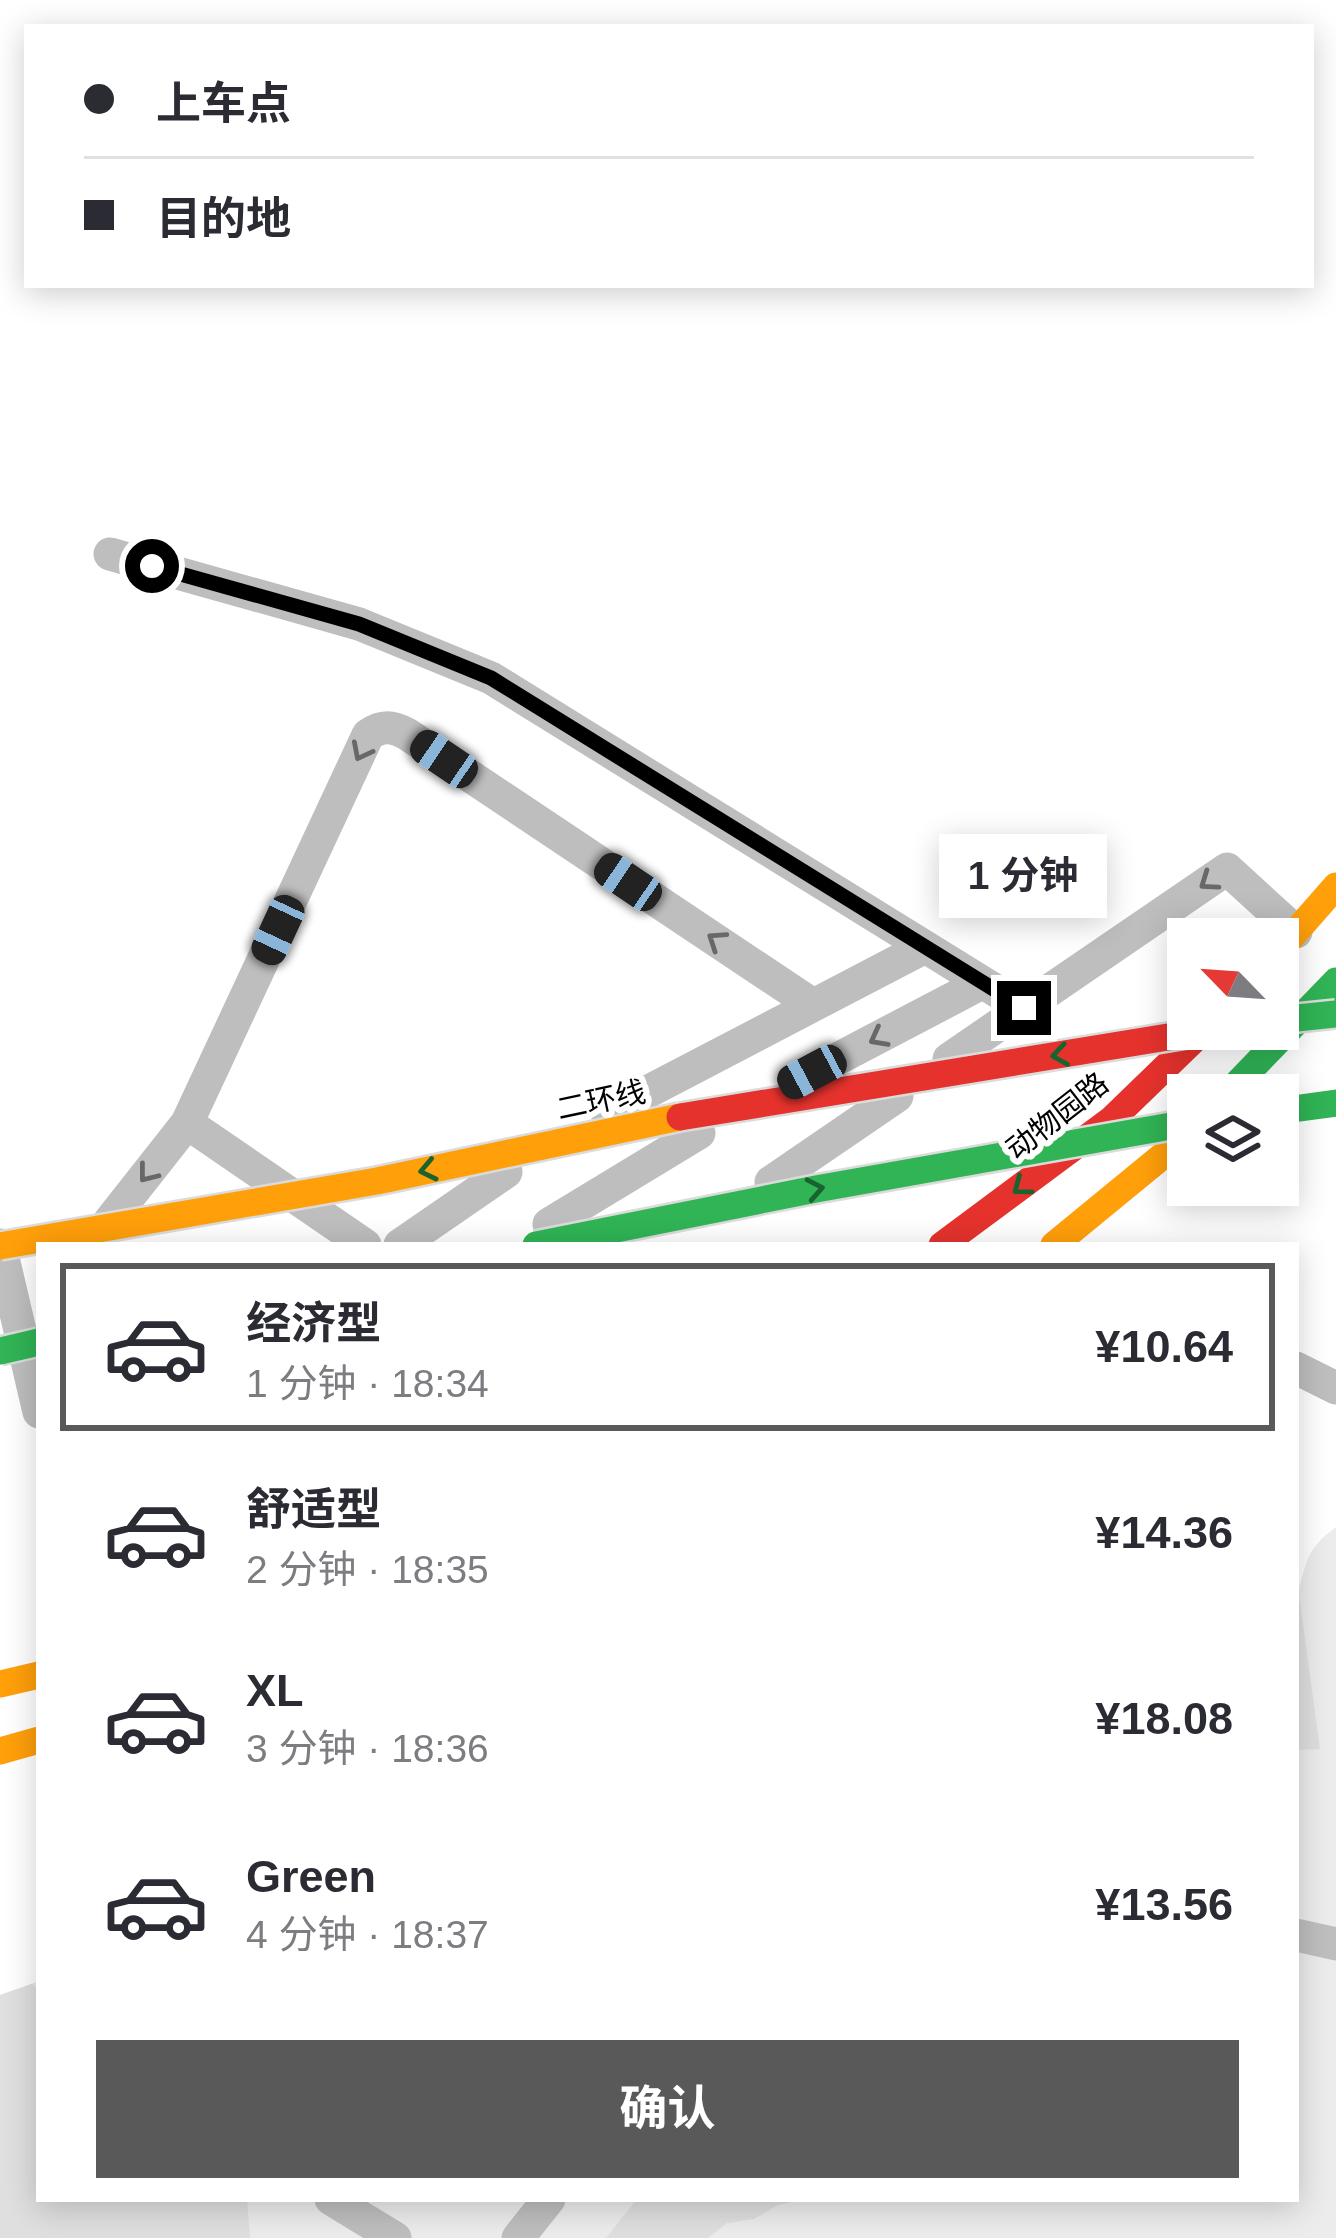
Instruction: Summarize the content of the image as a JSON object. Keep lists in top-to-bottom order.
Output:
{
  "streets": {
    "main road": ["二环线", "动物园路"]
  },
  "north": "top left",
  "page": {
    "banner": ["上车点", "目的地"],
    "bubble": "1 分钟",
    "list": [
      {
        "name": "经济型",
        "note": "1 分钟 · 18:34",
        "value": "¥10.64"
      },
      {
        "name": "舒适型",
        "note": "2 分钟 · 18:35",
        "value": "¥14.36"
      },
      {
        "name": "XL",
        "note": "3 分钟 · 18:36",
        "value": "¥18.08"
      },
      {
        "name": "Green",
        "note": "4 分钟 · 18:37",
        "value": "¥13.56"
      }
    ],
    "buttons": "确认"
  }
}
